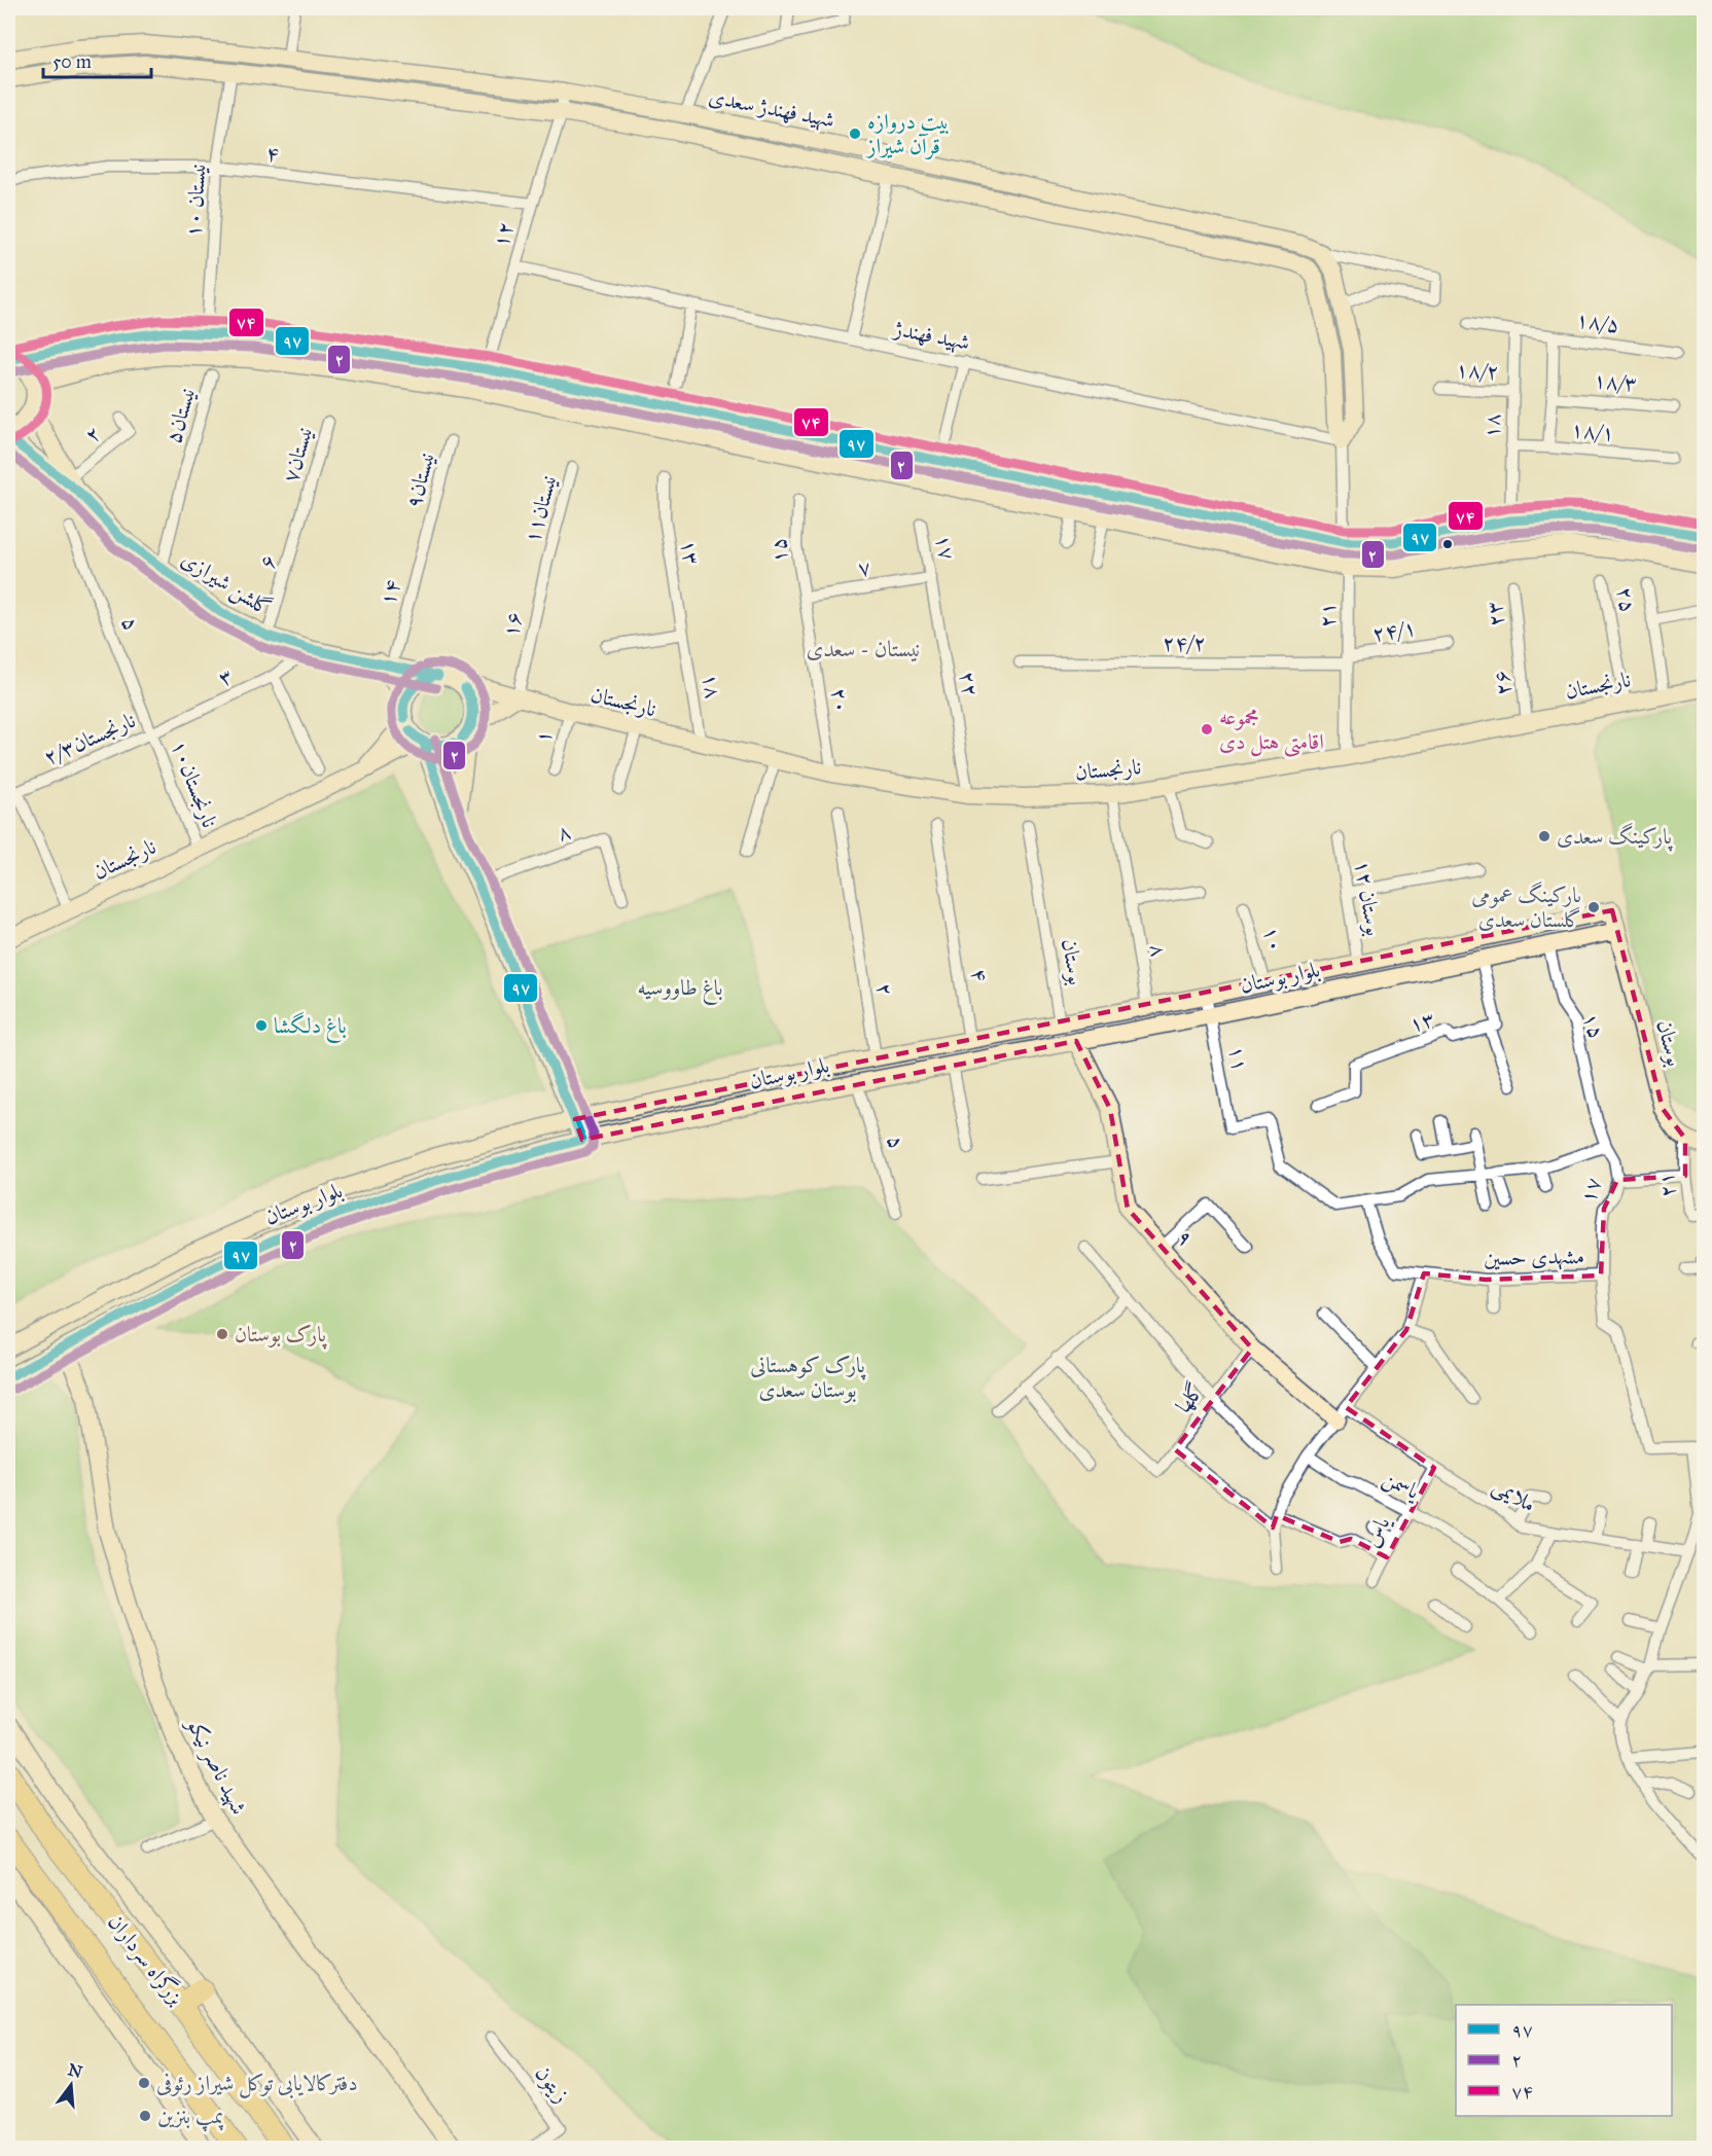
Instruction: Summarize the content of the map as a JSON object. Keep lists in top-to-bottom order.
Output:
{
  "streets": {
    "highway": ["بزرگراه سرداران"],
    "street": [
      "شهید فهندژ سعدی",
      "۴",
      "نیستان ۱۰",
      "۱۲",
      "۱۸/۵",
      "شهید فهندژ",
      "۱۸/۲",
      "۱۸/۳",
      "۵نیستان",
      "۱۸",
      "۱۸/۱",
      "۲",
      "۷نیستان",
      "۹نیستان",
      "۱۱نیستان",
      "۱۷",
      "۱۵",
      "۱۳",
      "۶",
      "۷",
      "گلشن شیرازی",
      "۱۴",
      "۲۵",
      "۲۳",
      "۲۱",
      "۵",
      "۱۶",
      "۲۴/۱",
      "۲۴/۲",
      "۳",
      "۲۶",
      "۲۲",
      "نارنجستان",
      "۲۰",
      "۱",
      "۲/۳نارنجستان",
      "۱۰نارنجستان",
      "۸",
      "بوستان ۱۲",
      "۱۰",
      "بوستان",
      "بلوار بوستان",
      "۱۱",
      "۹",
      "مشهدی حسین",
      "گلها",
      "یاسمن",
      "ملایمی",
      "یاس",
      "شهید ناصر نیکو",
      "زیتون"
    ]
  },
  "crossings": [
    ["شهید فهندژ سعدی", "نیستان ۱۰"],
    ["شهید فهندژ سعدی", "۱۲"],
    ["شهید فهندژ سعدی", "شهید فهندژ"],
    ["۴", "نیستان ۱۰"],
    ["۴", "۱۲"],
    ["۴", "بلوار بوستان"],
    ["۱۲", "شهید فهندژ"],
    ["۱۸/۵", "۱۸"],
    ["۱۸/۲", "۱۸"],
    ["۵نیستان", "گلشن شیرازی"],
    ["۱۸", "۱۸/۱"],
    ["۱۸", "۱۳"],
    ["۱۸", "نارنجستان"],
    ["۲", "گلشن شیرازی"],
    ["۲", "بلوار بوستان"],
    ["۷نیستان", "۶"],
    ["۹نیستان", "۱۴"],
    ["۱۱نیستان", "۱۶"],
    ["۱۷", "۱۵"],
    ["۱۷", "۷"],
    ["۱۷", "۲۲"],
    ["۱۷", "مشهدی حسین"],
    ["۱۵", "۷"],
    ["۱۵", "۲۰"],
    ["۱۵", "بلوار بوستان"],
    ["۶", "گلشن شیرازی"],
    ["۷", "۲۲"],
    ["۷", "۲۰"],
    ["گلشن شیرازی", "۱۴"],
    ["گلشن شیرازی", "۳"],
    ["گلشن شیرازی", "نارنجستان"],
    ["۲۵", "نارنجستان"],
    ["۲۳", "۲۶"],
    ["۲۱", "۲۴/۱"],
    ["۲۱", "۲۴/۲"],
    ["۲۱", "نارنجستان"],
    ["۲۱", "بوستان"],
    ["۵", "۳"],
    ["۵", "۲/۳نارنجستان"],
    ["۵", "۱۰نارنجستان"],
    ["۵", "بلوار بوستان"],
    ["۱۶", "نارنجستان"],
    ["۲۴/۱", "۲۴/۲"],
    ["۳", "۲/۳نارنجستان"],
    ["۳", "۱۰نارنجستان"],
    ["۲۶", "نارنجستان"],
    ["۲۲", "نارنجستان"],
    ["نارنجستان", "۲۰"],
    ["نارنجستان", "۱"],
    ["نارنجستان", "۱۰نارنجستان"],
    ["۲/۳نارنجستان", "۱۰نارنجستان"],
    ["۸", "بلوار بوستان"],
    ["بوستان ۱۲", "بلوار بوستان"],
    ["۱۰", "بلوار بوستان"],
    ["بوستان", "بلوار بوستان"],
    ["بلوار بوستان", "۱۱"],
    ["بلوار بوستان", "۹"],
    ["بلوار بوستان", "شهید ناصر نیکو"],
    ["۱۱", "مشهدی حسین"],
    ["۹", "گلها"],
    ["۹", "ملایمی"],
    ["یاسمن", "یاس"],
    ["ملایمی", "یاس"]
  ],
  "districts": ["نیستان - سعدی"],
  "parks": ["باغ طاووسیه", "پارک کوهستانی بوستان سعدی"],
  "places": [
    "بیت دروازه قرآن شیراز",
    "مجموعه اقامتی هتل دی",
    "پارکینگ سعدی",
    "پارکینگ عمومی گلستان سعدی",
    "باغ دلگشا",
    "پارک بوستان",
    "دفترکالایابی توکل شیراز رئوفی",
    "پمپ بنزین"
  ],
  "lines": ["transit line ۷۴", "transit line ۹۷", "transit line ۲"],
  "legend": ["۹۷", "۲", "۷۴"],
  "scale_bar": "50 m",
  "north": "top"
}
